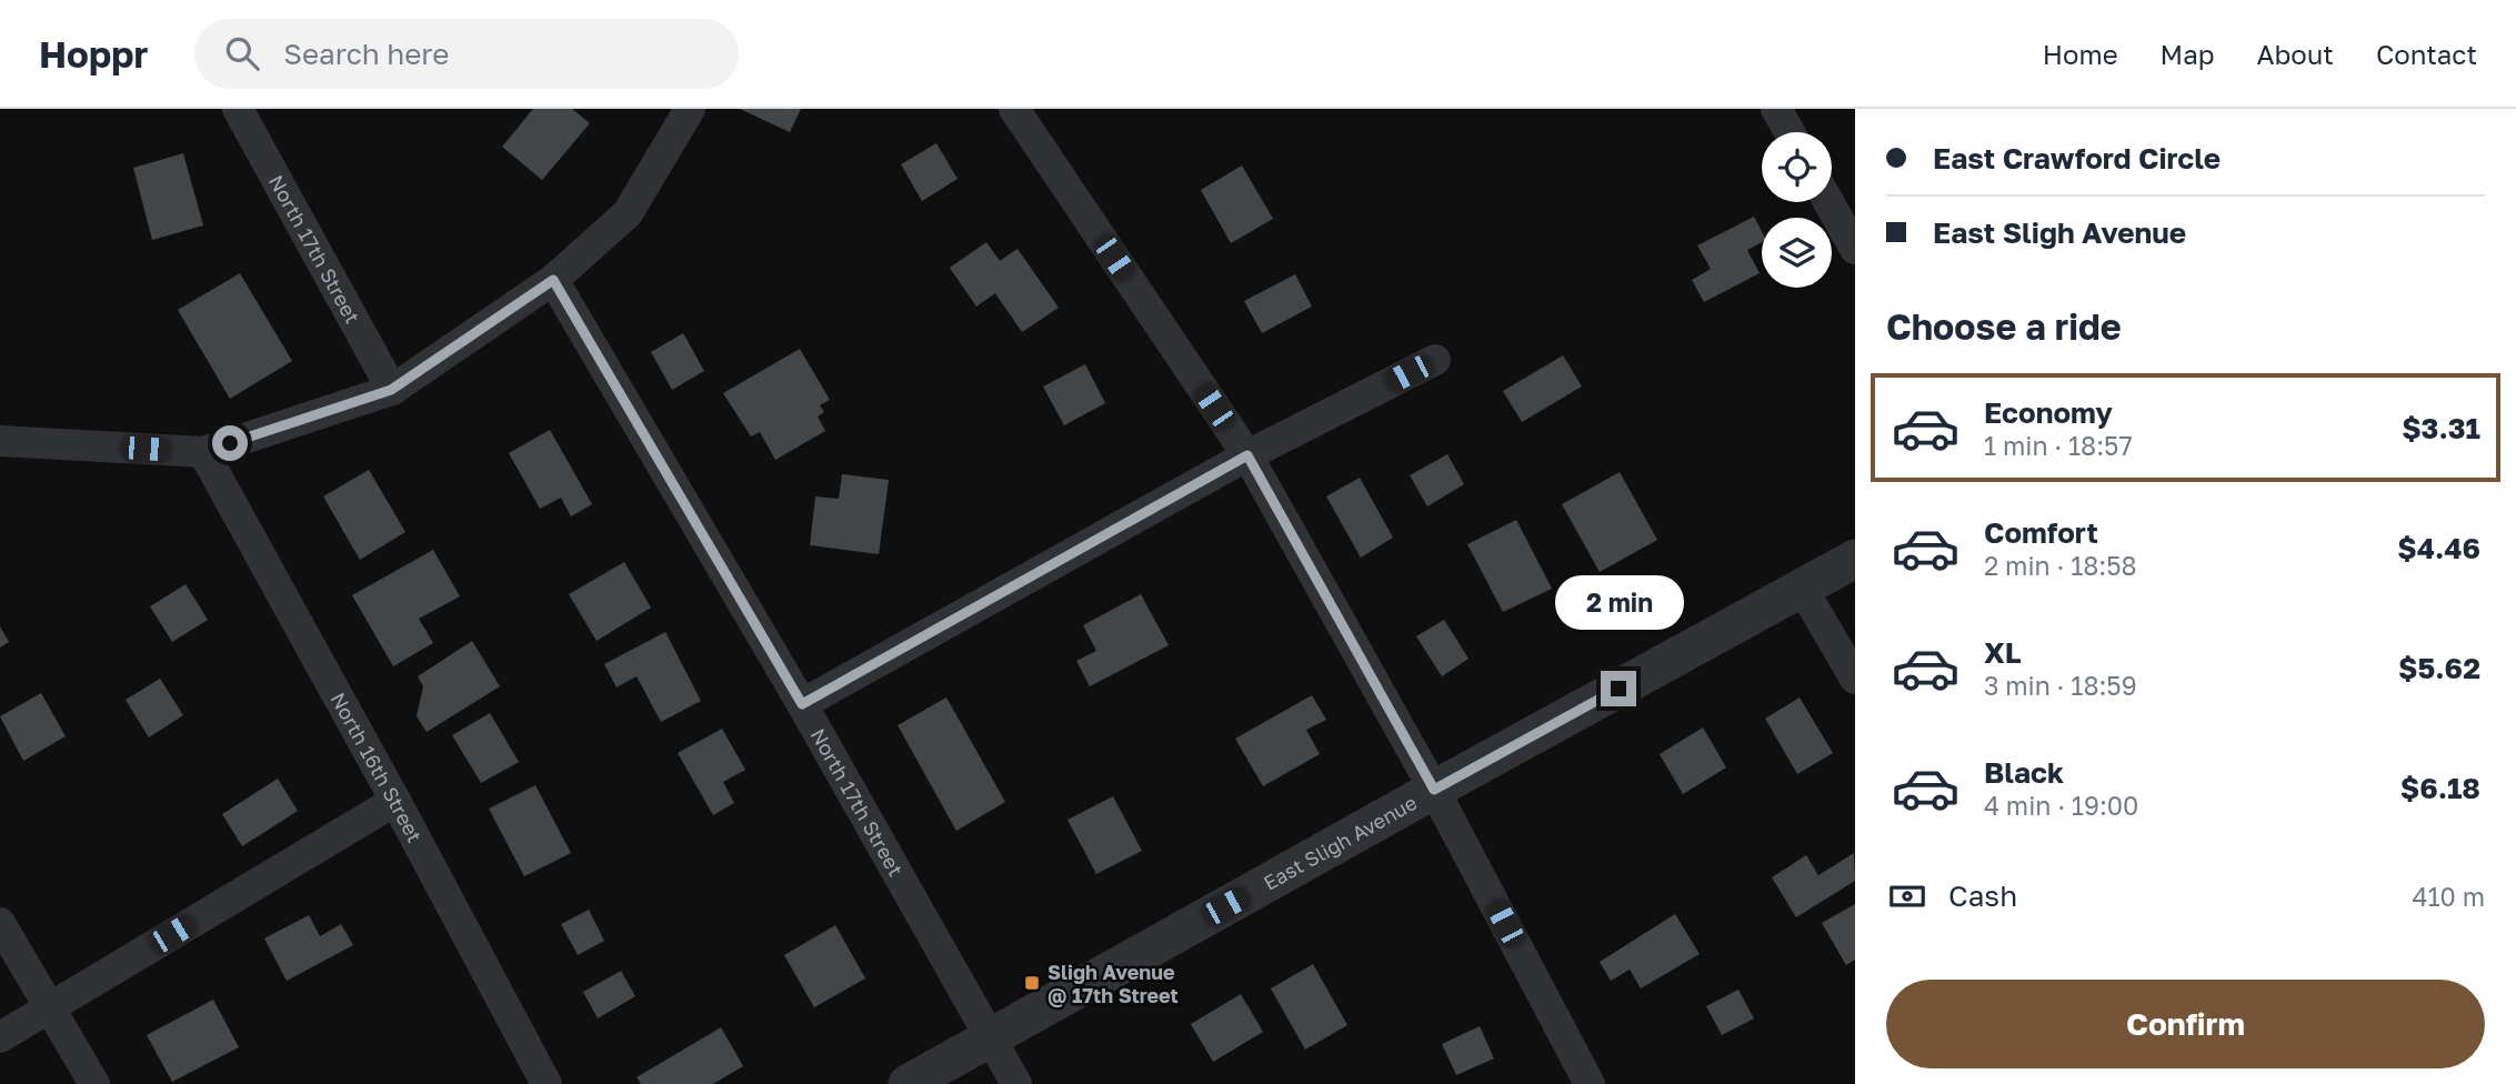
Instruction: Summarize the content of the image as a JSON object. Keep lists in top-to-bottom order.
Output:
{
  "streets": {
    "street": ["North 17th Street", "North 16th Street", "East Sligh Avenue"]
  },
  "crossings": [
    ["North 17th Street", "East Sligh Avenue"]
  ],
  "places": {
    "transit": ["Sligh Avenue @ 17th Street"]
  },
  "page": {
    "header": "Hoppr",
    "search": "Search here",
    "nav": [
      "Home",
      "Map",
      "About",
      "Contact"
    ],
    "banner": ["East Crawford Circle", "East Sligh Avenue"],
    "heading": "Choose a ride",
    "list": [
      {
        "name": "Economy",
        "note": "1 min · 18:57",
        "value": "$3.31"
      },
      {
        "name": "Comfort",
        "note": "2 min · 18:58",
        "value": "$4.46"
      },
      {
        "name": "XL",
        "note": "3 min · 18:59",
        "value": "$5.62"
      },
      {
        "name": "Black",
        "note": "4 min · 19:00",
        "value": "$6.18"
      }
    ],
    "bubble": "2 min",
    "pay": ["Cash", "410 m"],
    "buttons": "Confirm"
  }
}
